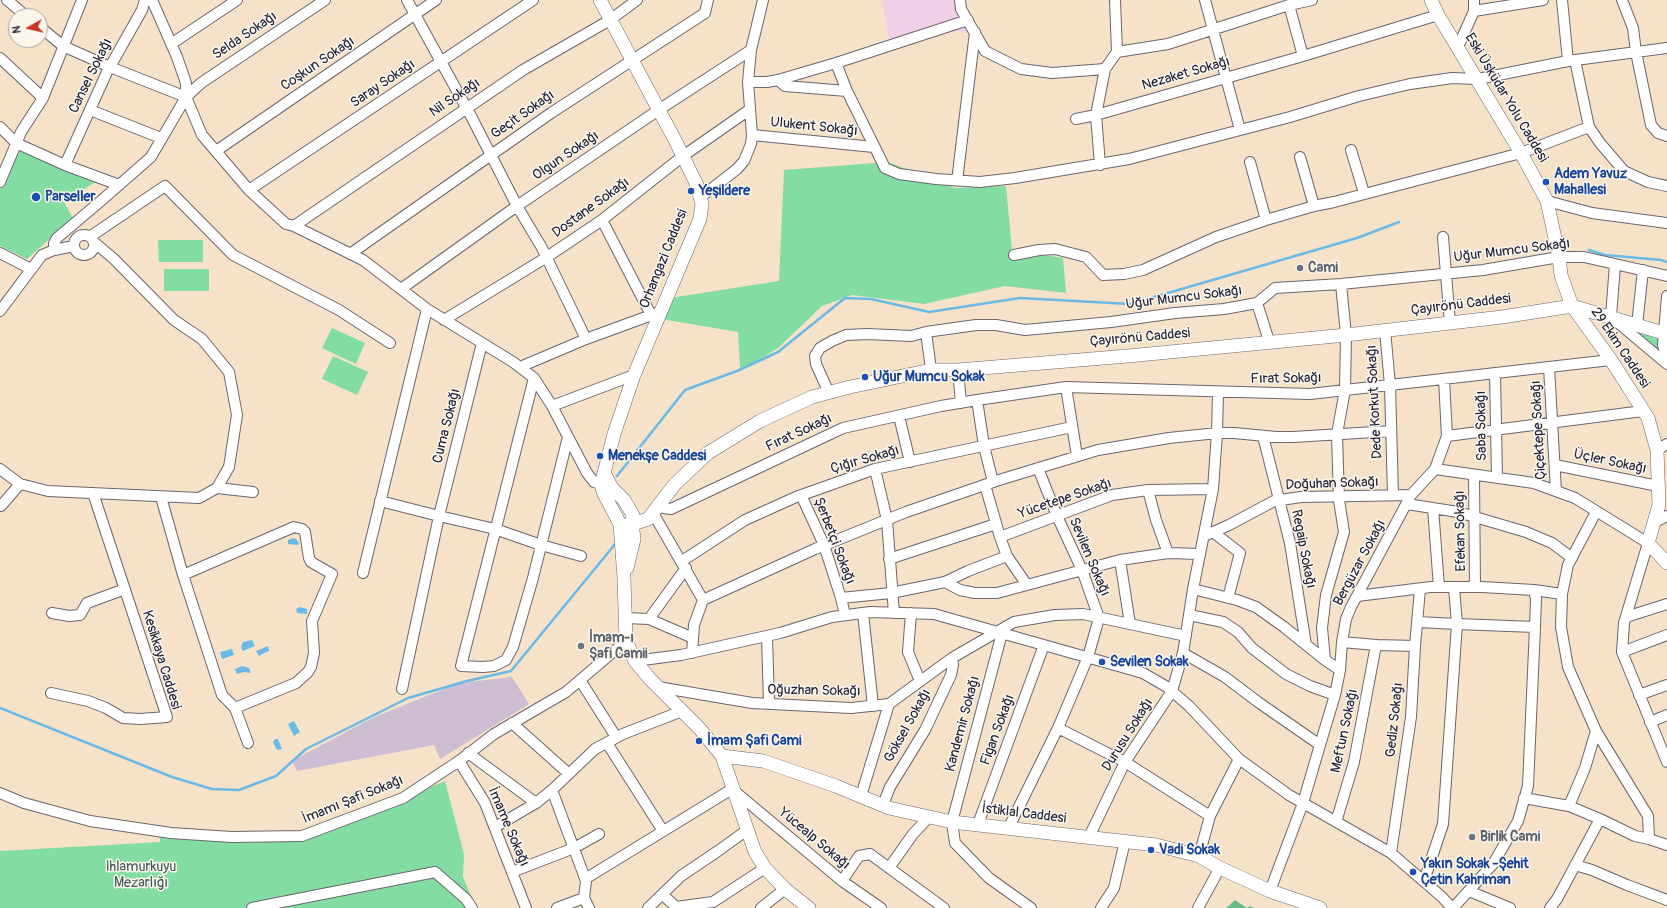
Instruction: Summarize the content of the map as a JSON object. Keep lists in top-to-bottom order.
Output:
{
  "streets": {
    "street": [
      "Selda Sokağı",
      "Coşkun Sokağı",
      "Nezaket Sokağı",
      "Cansel Sokağı",
      "Saray Sokağı",
      "Nil Sokağı",
      "Eski Üsküdar Yolu Caddesi",
      "Geçit Sokağı",
      "Ulukent Sokağı",
      "Olgun Sokağı",
      "Dostane Sokağı",
      "Uğur Mumcu Sokağı",
      "Orhangazi Caddesi",
      "Çayırönü Caddesi",
      "29 Ekim Caddesi",
      "Fırat Sokağı",
      "Dede Korkut Sokağı",
      "Cuma Sokağı",
      "Saba Sokağı",
      "Çiçektepe Sokağı",
      "Çığır Sokağı",
      "Üçler Sokağı",
      "Doğuhan Sokağı",
      "Yücetepe Sokağı",
      "Efekan Sokağı",
      "Şerbetçi Sokağı",
      "Regaip Sokağı",
      "Sevilen Sokağı",
      "Bergüzar Sokağı",
      "Kesikkaya Caddesi",
      "Oğuzhan Sokağı",
      "Gediz Sokağı",
      "Kandemir Sokağı",
      "Göksel Sokağı",
      "Figan Sokağı",
      "Meftun Sokağı",
      "Durusu Sokağı",
      "İmamı Şafi Sokağı",
      "İstiklal Caddesi",
      "İmame Sokağı",
      "Yücealp Sokağı"
    ]
  },
  "crossings": [
    ["Nezaket Sokağı", "Eski Üsküdar Yolu Caddesi"],
    ["Nil Sokağı", "Orhangazi Caddesi"],
    ["Eski Üsküdar Yolu Caddesi", "Uğur Mumcu Sokağı"],
    ["Eski Üsküdar Yolu Caddesi", "Çayırönü Caddesi"],
    ["Eski Üsküdar Yolu Caddesi", "29 Ekim Caddesi"],
    ["Geçit Sokağı", "Orhangazi Caddesi"],
    ["Olgun Sokağı", "Orhangazi Caddesi"],
    ["Dostane Sokağı", "Orhangazi Caddesi"],
    ["Uğur Mumcu Sokağı", "Çayırönü Caddesi"],
    ["Çayırönü Caddesi", "29 Ekim Caddesi"],
    ["Çayırönü Caddesi", "Fırat Sokağı"],
    ["Çayırönü Caddesi", "Dede Korkut Sokağı"],
    ["29 Ekim Caddesi", "Fırat Sokağı"],
    ["29 Ekim Caddesi", "Üçler Sokağı"],
    ["Fırat Sokağı", "Dede Korkut Sokağı"],
    ["Fırat Sokağı", "Saba Sokağı"],
    ["Fırat Sokağı", "Çiçektepe Sokağı"],
    ["Fırat Sokağı", "Durusu Sokağı"],
    ["Dede Korkut Sokağı", "Doğuhan Sokağı"],
    ["Çiçektepe Sokağı", "Üçler Sokağı"],
    ["Çığır Sokağı", "Şerbetçi Sokağı"],
    ["Doğuhan Sokağı", "Efekan Sokağı"],
    ["Doğuhan Sokağı", "Regaip Sokağı"],
    ["Doğuhan Sokağı", "Bergüzar Sokağı"],
    ["Doğuhan Sokağı", "Durusu Sokağı"],
    ["Yücetepe Sokağı", "Sevilen Sokağı"],
    ["Yücetepe Sokağı", "Durusu Sokağı"],
    ["Sevilen Sokağı", "İstiklal Caddesi"],
    ["Kandemir Sokağı", "İstiklal Caddesi"],
    ["Göksel Sokağı", "İstiklal Caddesi"],
    ["Figan Sokağı", "İstiklal Caddesi"],
    ["Durusu Sokağı", "İstiklal Caddesi"],
    ["İmamı Şafi Sokağı", "İmame Sokağı"]
  ],
  "parks": ["Ihlamurkuyu Mezarlığı"],
  "places": [
    "Adem Yavuz Mahallesi",
    "Yeşildere",
    "Parseller",
    "Cami",
    "Uğur Mumcu Sokak",
    "Menekşe Caddesi",
    "İmam-ı Şafi Camii",
    "Sevilen Sokak",
    "İmam Şafi Cami",
    "Birlik Cami",
    "Vadi Sokak",
    "Yakın Sokak -Şehit Çetin Kahriman"
  ],
  "north": "left"
}
